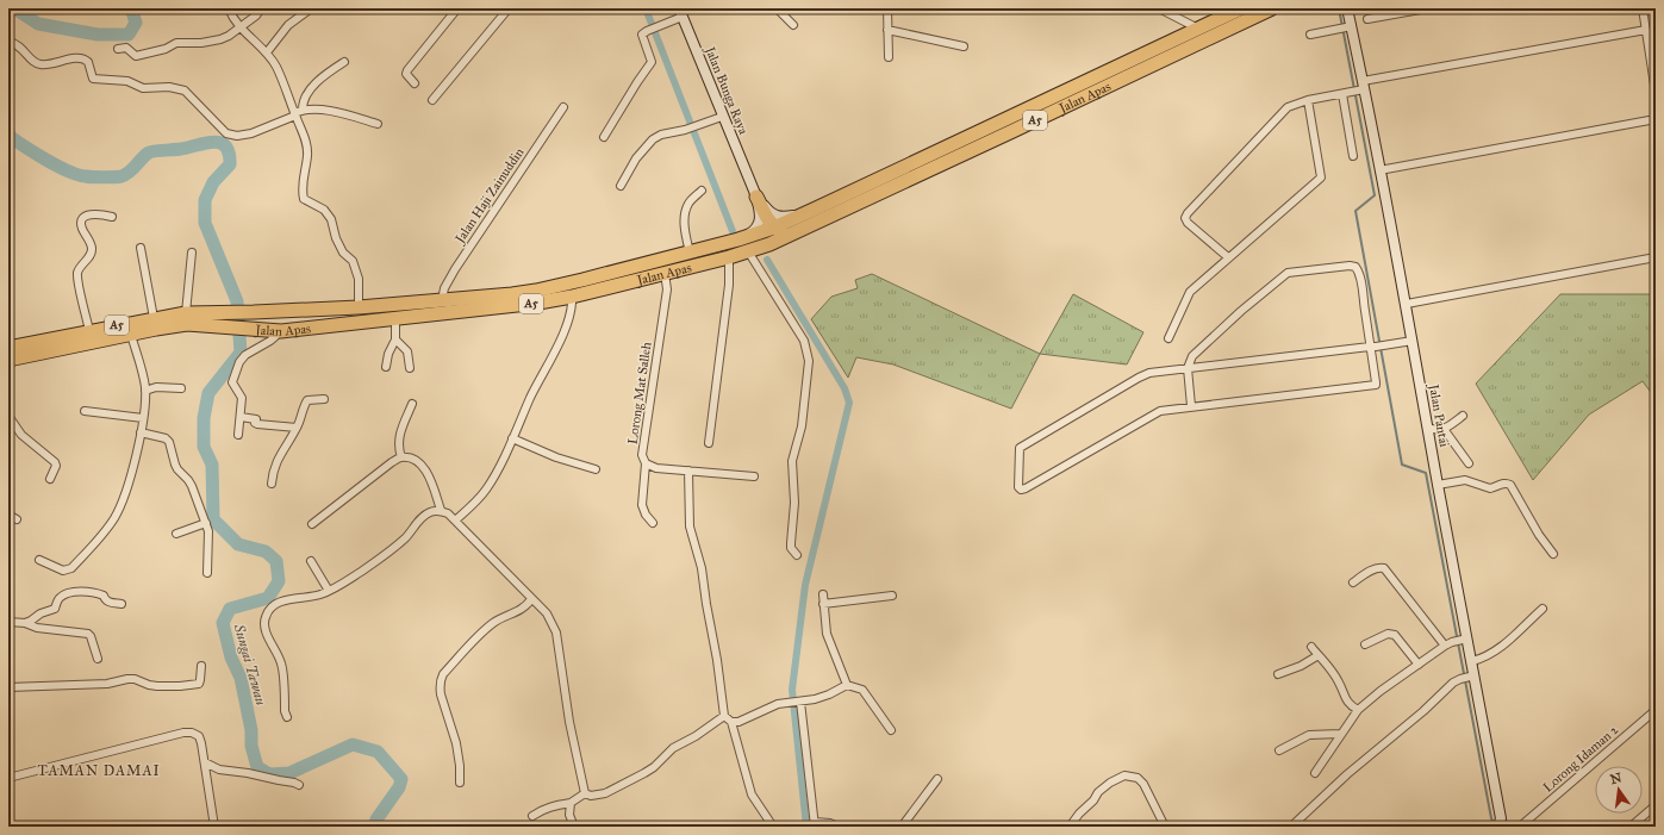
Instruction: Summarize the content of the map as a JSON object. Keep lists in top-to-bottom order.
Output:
{
  "streets": {
    "highway": ["Jalan Apas", "A5"],
    "street": [
      "Jalan Bunga Raya",
      "Jalan Haji Zainuddin",
      "Lorong Mat Salleh",
      "Jalan Pantai",
      "Lorong Idaman 2"
    ]
  },
  "crossings": [
    ["Jalan Apas", "Jalan Haji Zainuddin"],
    ["Jalan Apas", "Lorong Mat Salleh"]
  ],
  "districts": ["TAMAN DAMAI"],
  "water": ["Sungai Tawau"],
  "north": "top"
}
